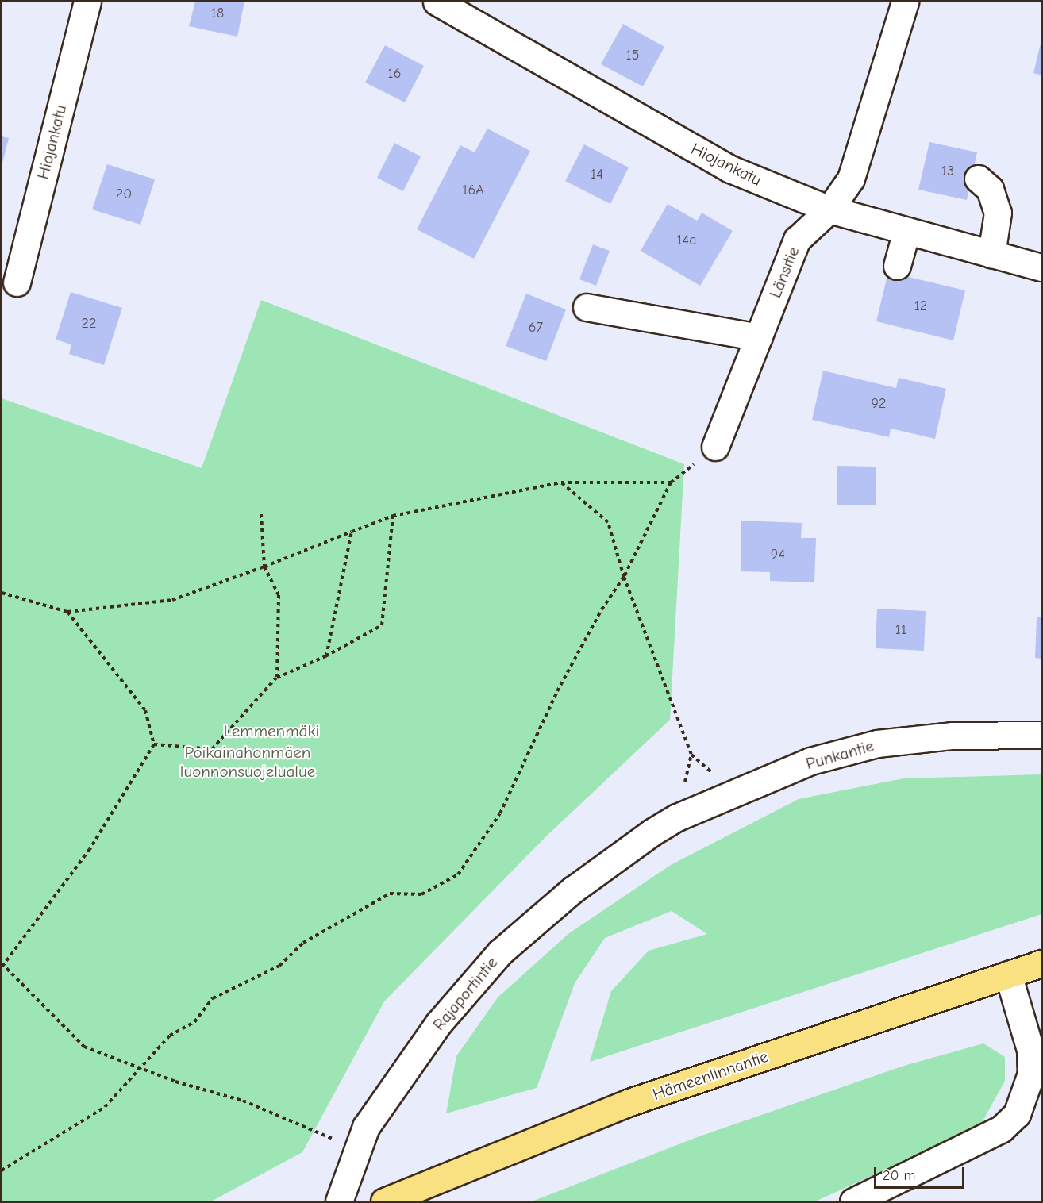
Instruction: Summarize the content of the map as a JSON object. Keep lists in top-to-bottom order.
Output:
{
  "streets": {
    "main road": ["Hämeenlinnantie"],
    "street": [
      "Hiojankatu",
      "Länsitie",
      "Punkantie",
      "Rajaportintie"
    ]
  },
  "crossings": [
    ["Hiojankatu", "Länsitie"],
    ["Punkantie", "Rajaportintie"]
  ],
  "parks": ["Lemmenmäki", "Poikainahonmäen luonnonsuojelualue"],
  "house_numbers": [
    "18",
    "15",
    "16",
    "13",
    "14",
    "16A",
    "20",
    "14a",
    "12",
    "22",
    "67",
    "92",
    "94",
    "11"
  ],
  "scale_bar": "20 m"
}
